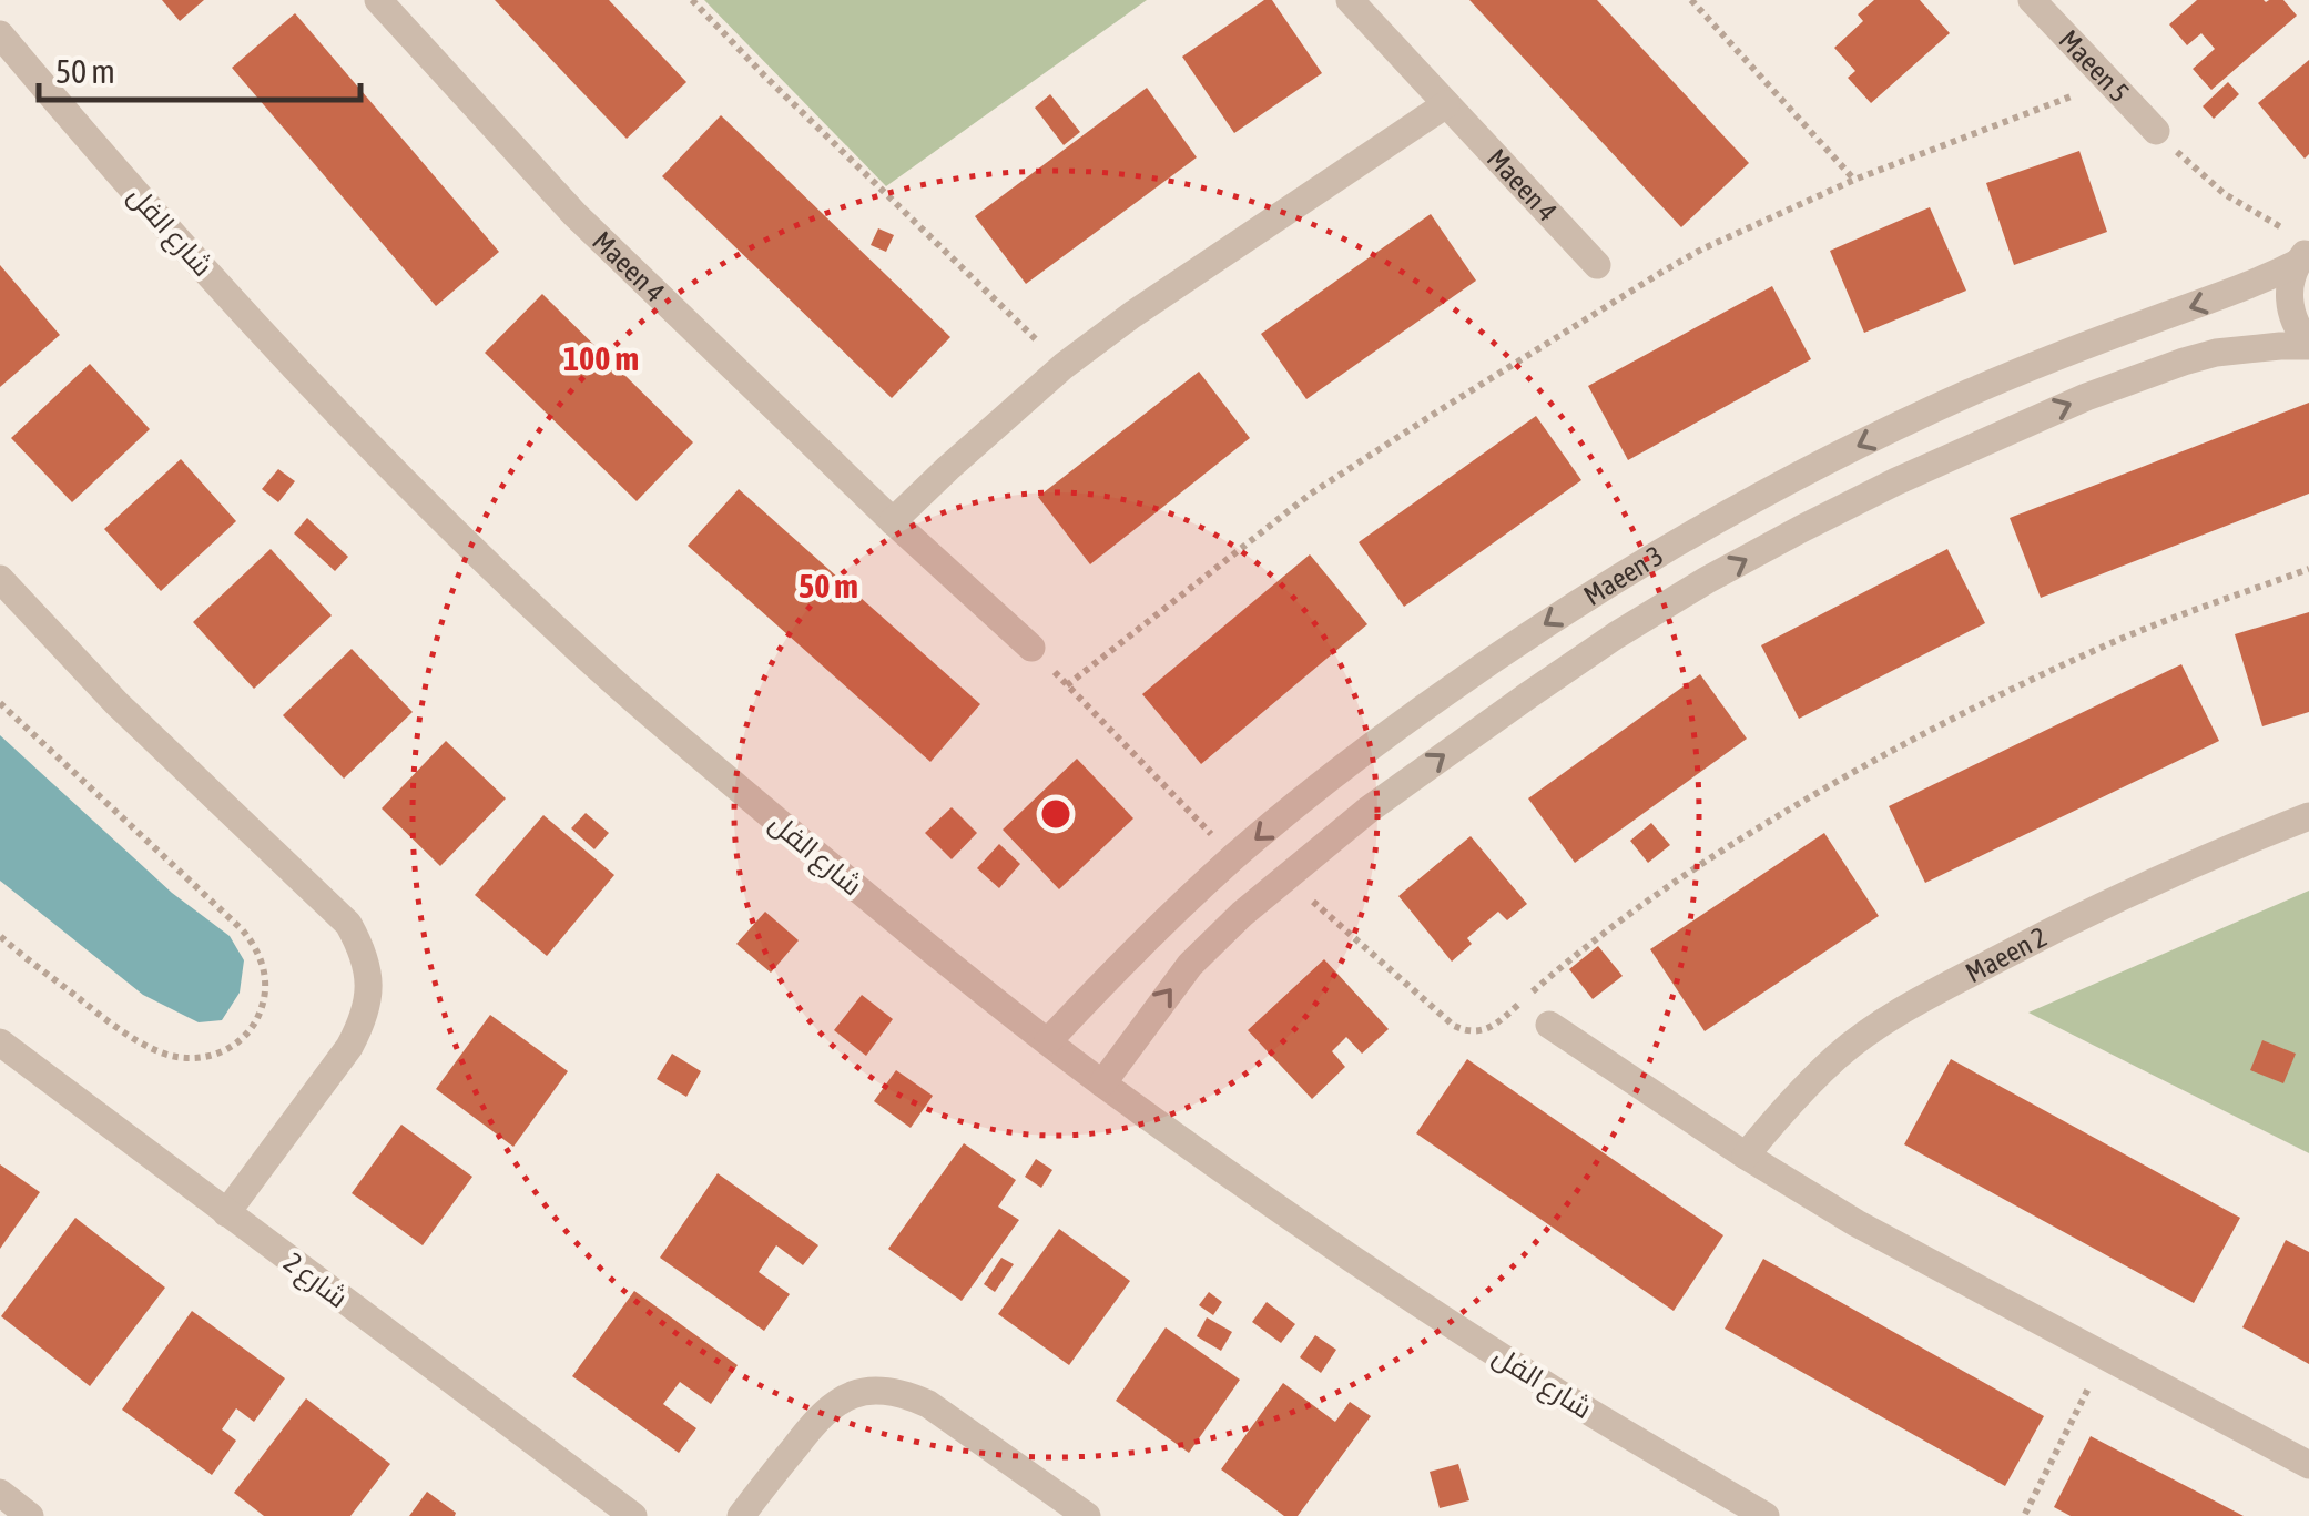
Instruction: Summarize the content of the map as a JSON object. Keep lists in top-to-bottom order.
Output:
{
  "streets": {
    "street": [
      "Maeen 5",
      "Maeen 4",
      "شارع الفل",
      "Maeen 3",
      "Maeen 2",
      "شارع 2"
    ]
  },
  "crossings": [
    ["شارع الفل", "Maeen 3"]
  ],
  "scale_bar": "50 m",
  "rings": ["100 m", "50 m"]
}
